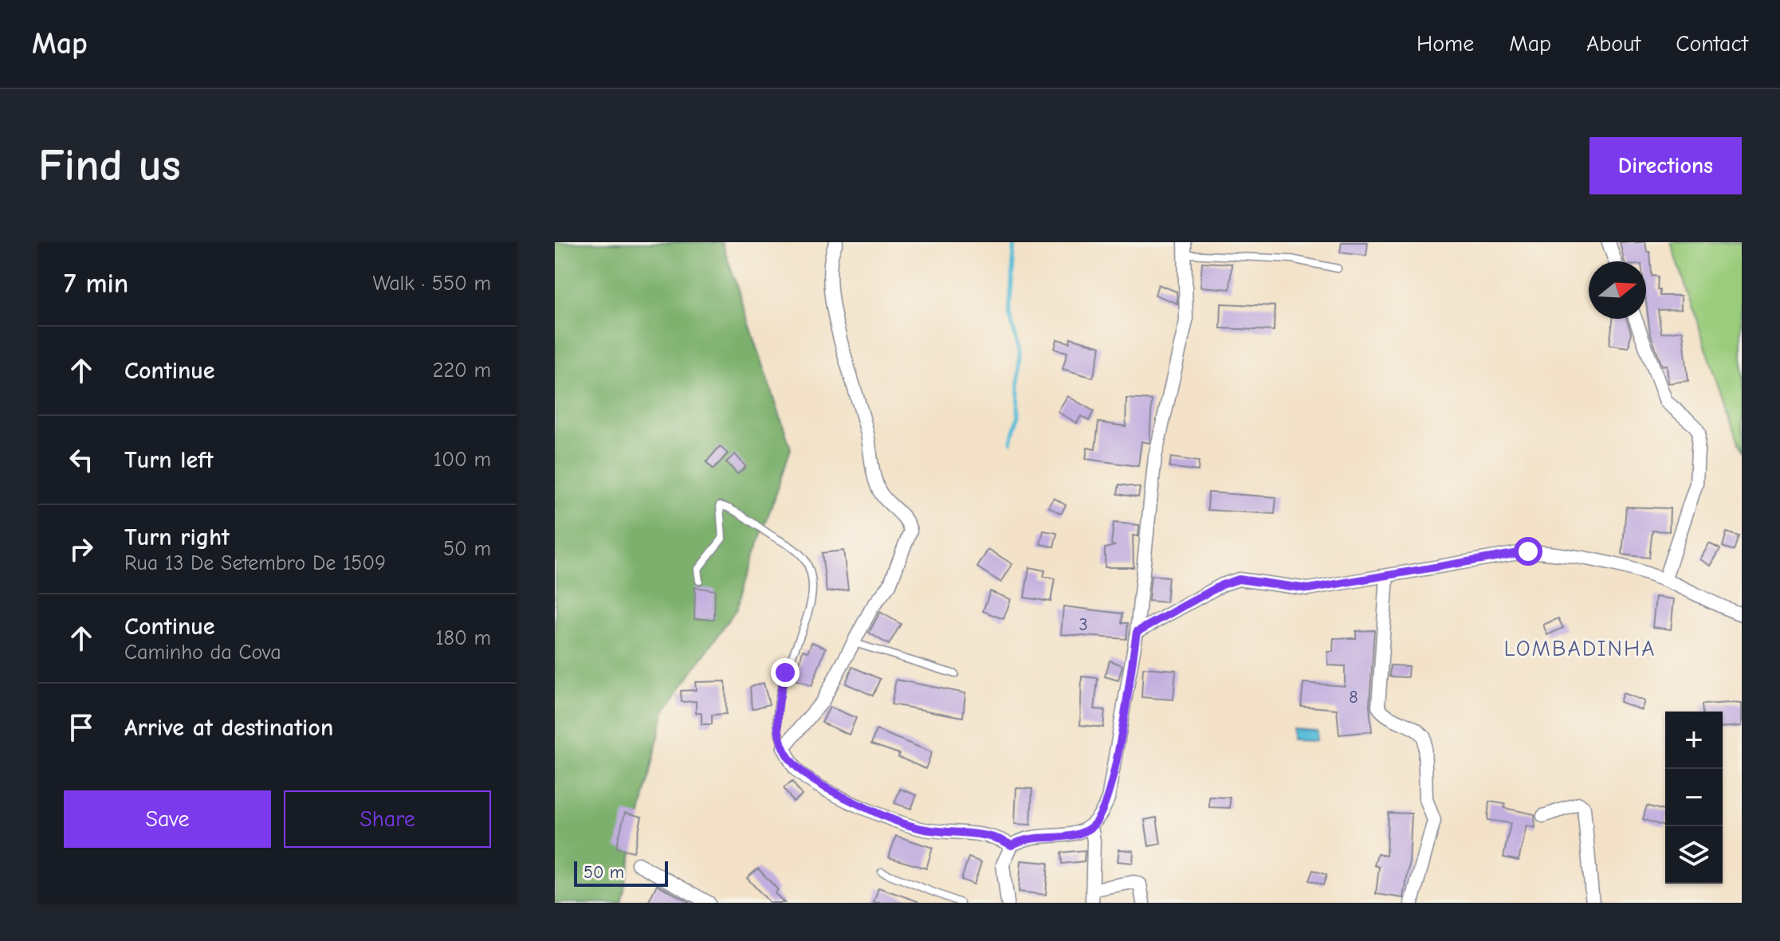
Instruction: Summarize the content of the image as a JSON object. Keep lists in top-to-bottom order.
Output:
{
  "districts": ["LOMBADINHA"],
  "house_numbers": ["3", "8"],
  "scale_bar": "50 m",
  "north": "right",
  "page": {
    "header": "Map",
    "nav": [
      "Home",
      "Map",
      "About",
      "Contact"
    ],
    "buttons": [
      "Directions",
      ["Save", "Share"]
    ],
    "title": "Find us",
    "heading": ["7 min", "Walk · 550 m"],
    "list": [
      ["Continue", "220 m"],
      ["Turn left", "100 m"],
      ["Turn right", "Rua 13 De Setembro De 1509", "50 m"],
      ["Continue", "Caminho da Cova", "180 m"],
      "Arrive at destination"
    ],
    "map_buttons": ["+", "−"],
    "scale": "50 m"
  }
}
